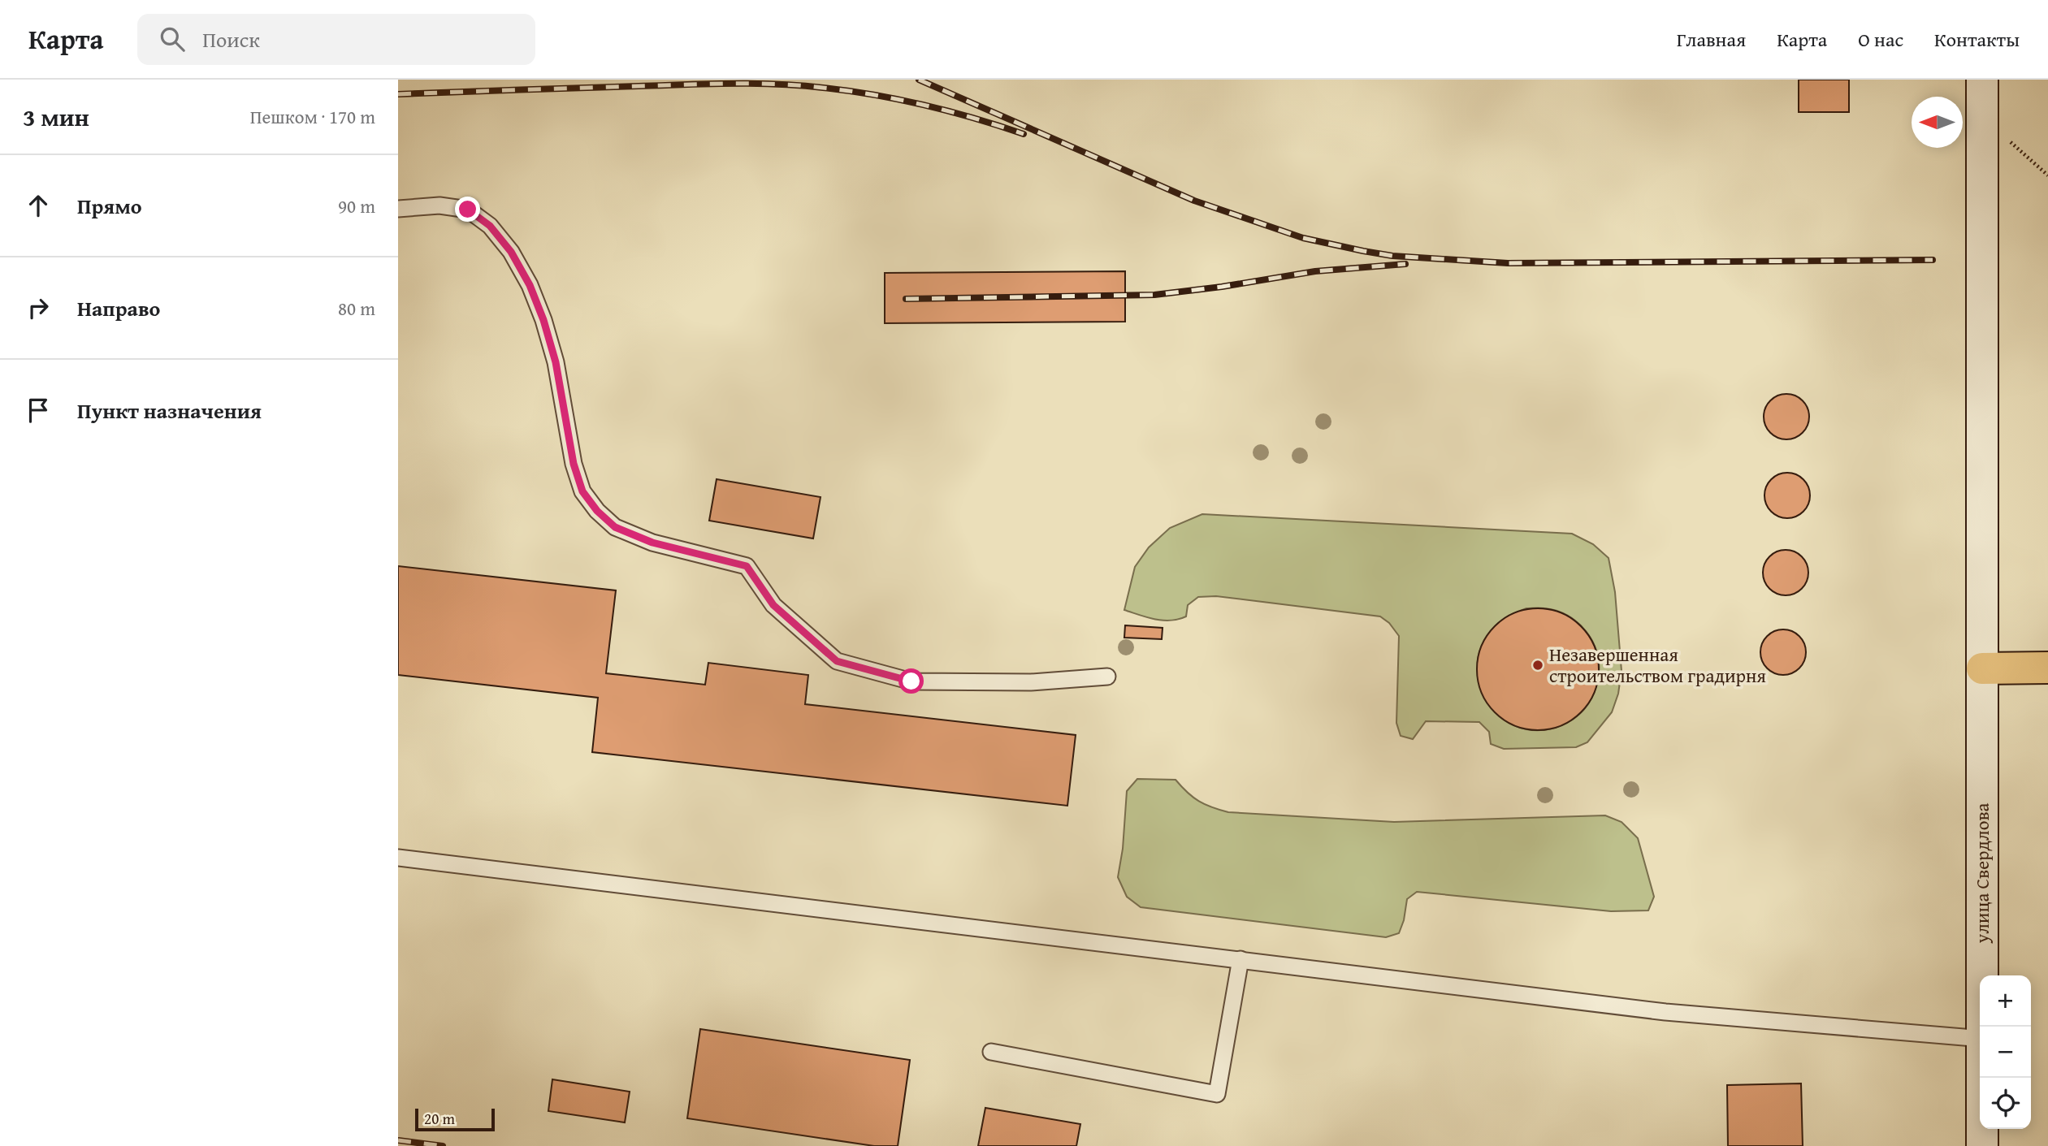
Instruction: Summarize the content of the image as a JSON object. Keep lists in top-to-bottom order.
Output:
{
  "streets": {
    "main road": ["улица Свердлова"]
  },
  "places": ["Незавершенная строительством градирня"],
  "scale_bar": "20 m",
  "north": "left",
  "page": {
    "header": "Карта",
    "search": "Поиск",
    "nav": [
      "Главная",
      "Карта",
      "О нас",
      "Контакты"
    ],
    "heading": ["3 мин", "Пешком · 170 m"],
    "list": [
      ["Прямо", "90 m"],
      ["Направо", "80 m"],
      "Пункт назначения"
    ],
    "map_buttons": ["+", "−"],
    "scale": "20 m"
  }
}
